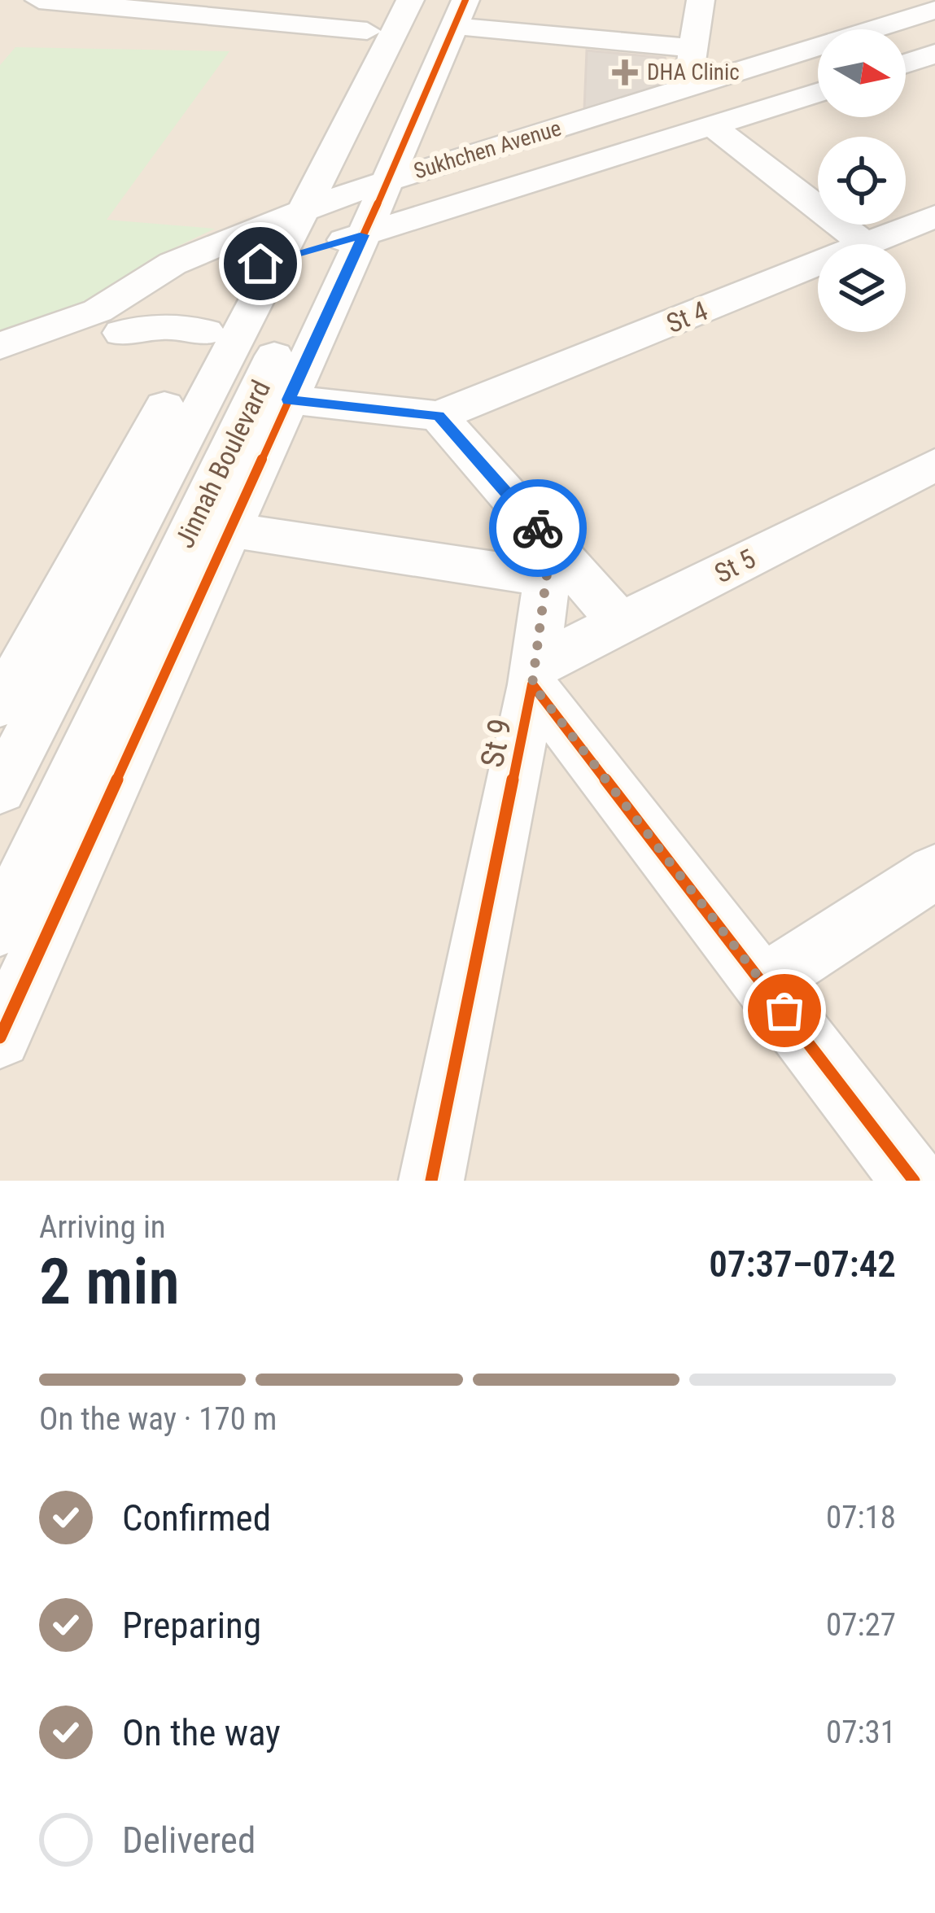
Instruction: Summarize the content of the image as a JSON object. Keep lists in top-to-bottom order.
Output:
{
  "streets": {
    "street": [
      "Sukhchen Avenue",
      "St 4",
      "Jinnah Boulevard",
      "St 5",
      "St 9"
    ]
  },
  "crossings": [
    ["Sukhchen Avenue", "Jinnah Boulevard"],
    ["St 5", "St 9"]
  ],
  "places": {
    "health": ["DHA Clinic"]
  },
  "north": "right",
  "page": {
    "heading": ["2 min", "Arriving in", "07:37–07:42"],
    "bar": "On the way · 170 m",
    "list": [
      ["Confirmed", "07:18"],
      ["Preparing", "07:27"],
      ["On the way", "07:31"],
      "Delivered"
    ]
  }
}
